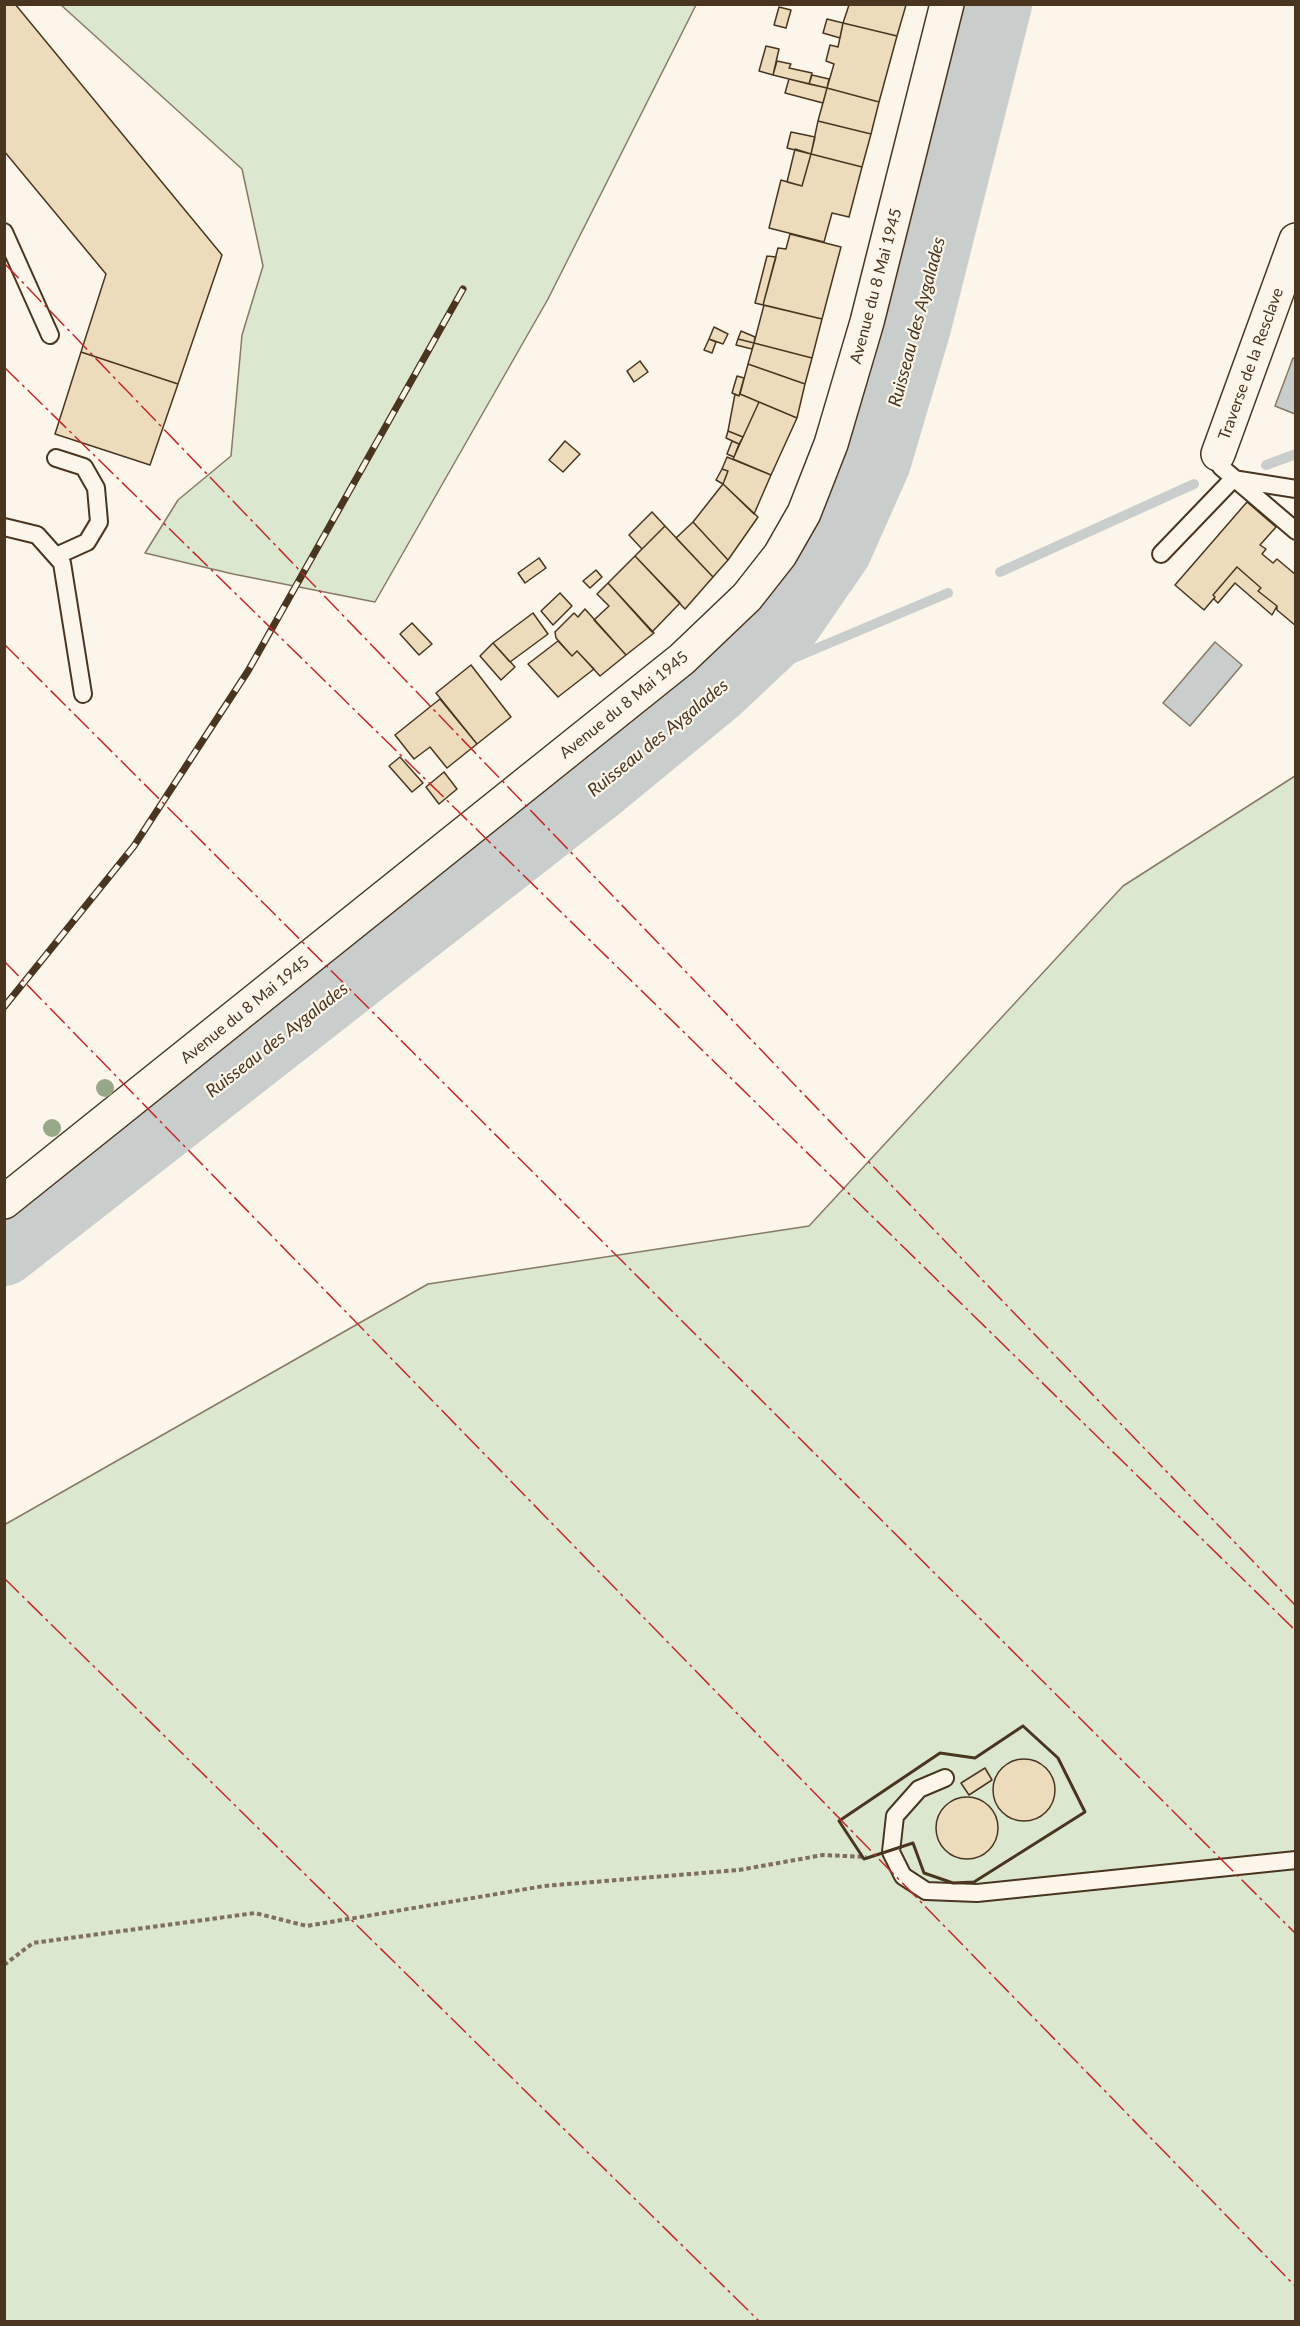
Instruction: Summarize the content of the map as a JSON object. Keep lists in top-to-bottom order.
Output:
{
  "streets": {
    "main road": ["Avenue du 8 Mai 1945", "Traverse de la Resclave"]
  },
  "water": ["Ruisseau des Aygalades"]
}
